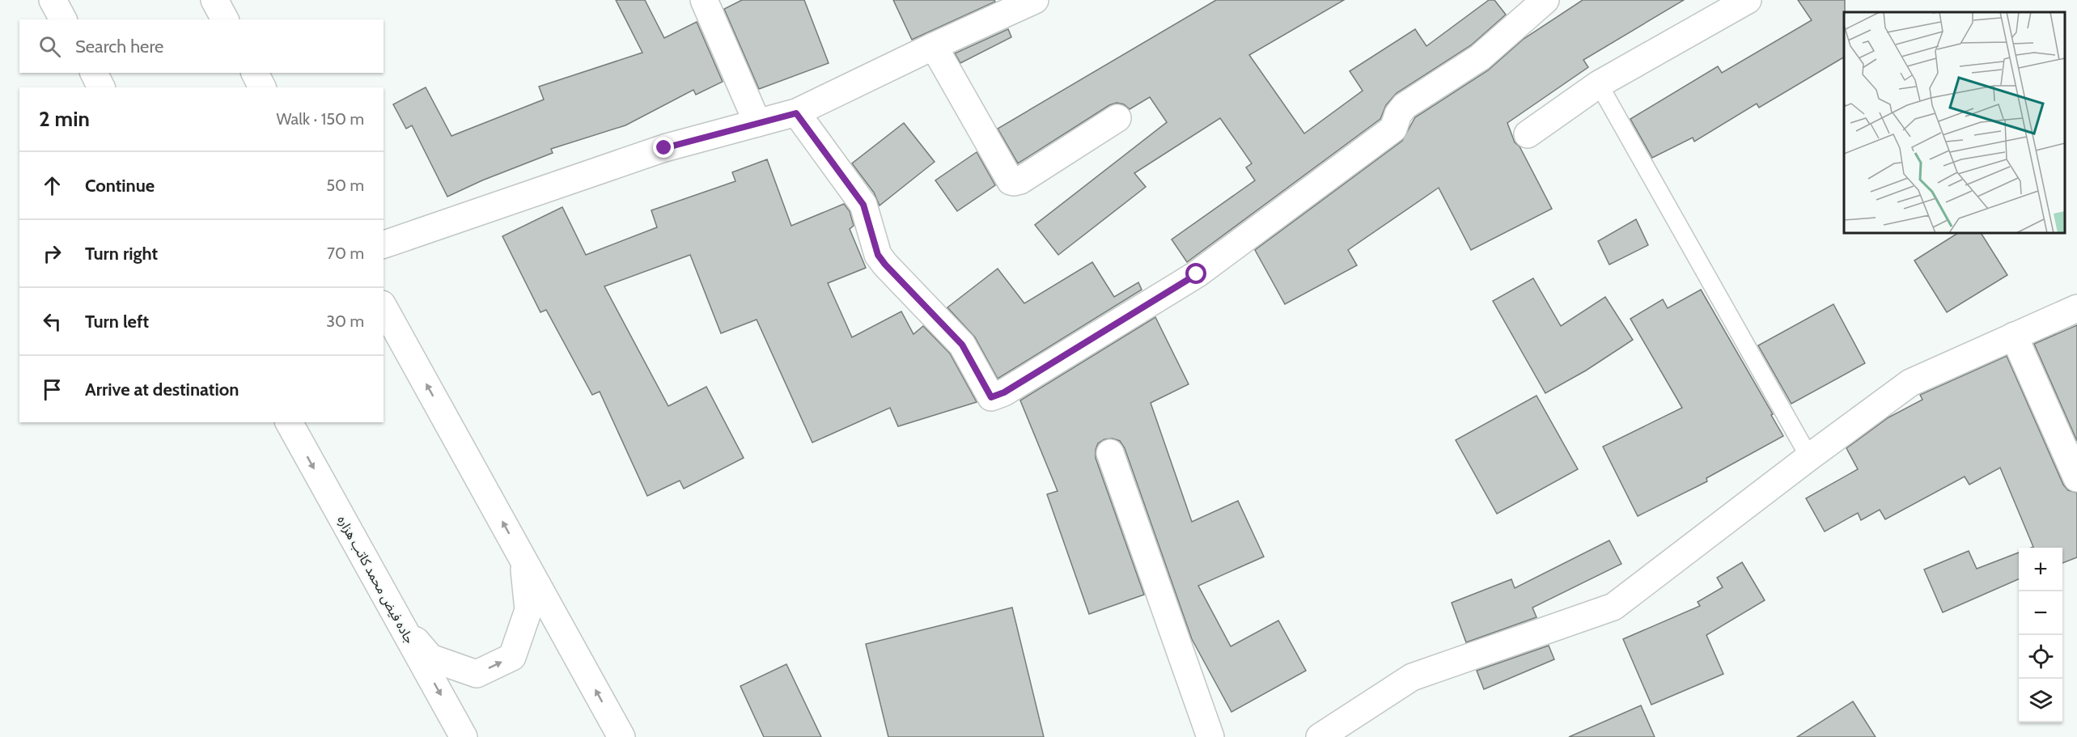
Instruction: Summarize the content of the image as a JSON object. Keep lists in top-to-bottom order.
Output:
{
  "streets": {
    "street": ["جاده فیض محمد کاتب هزاره"]
  },
  "page": {
    "search": "Search here",
    "heading": ["2 min", "Walk · 150 m"],
    "list": [
      ["Continue", "50 m"],
      ["Turn right", "70 m"],
      ["Turn left", "30 m"],
      "Arrive at destination"
    ],
    "map_buttons": ["+", "−"]
  }
}
